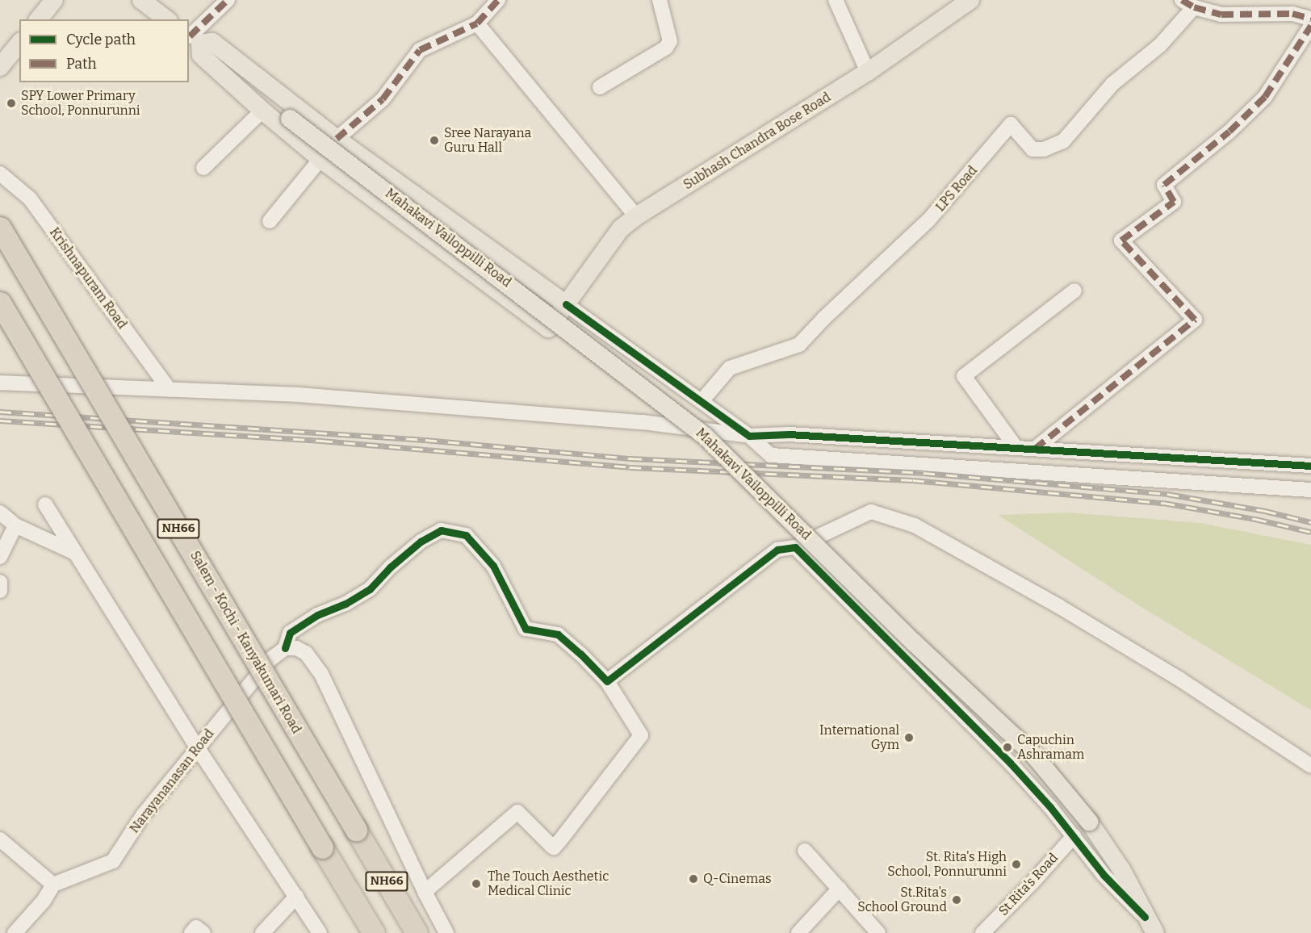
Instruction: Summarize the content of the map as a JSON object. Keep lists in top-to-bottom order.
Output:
{
  "streets": {
    "highway": ["NH66", "Salem - Kochi - Kanyakumari Road"],
    "main road": ["Subhash Chandra Bose Road", "Mahakavi Vailoppilli Road"],
    "street": [
      "LPS Road",
      "Krishnapuram Road",
      "Narayananasan Road",
      "St.Rita's Road"
    ]
  },
  "places": [
    "SPY Lower Primary School, Ponnurunni",
    "Sree Narayana Guru Hall",
    "International Gym",
    "Capuchin Ashramam",
    "St. Rita's High School, Ponnurunni",
    "Q-Cinemas",
    "The Touch Aesthetic Medical Clinic",
    "St.Rita's School Ground"
  ],
  "legend": ["Cycle path", "Path"]
}
